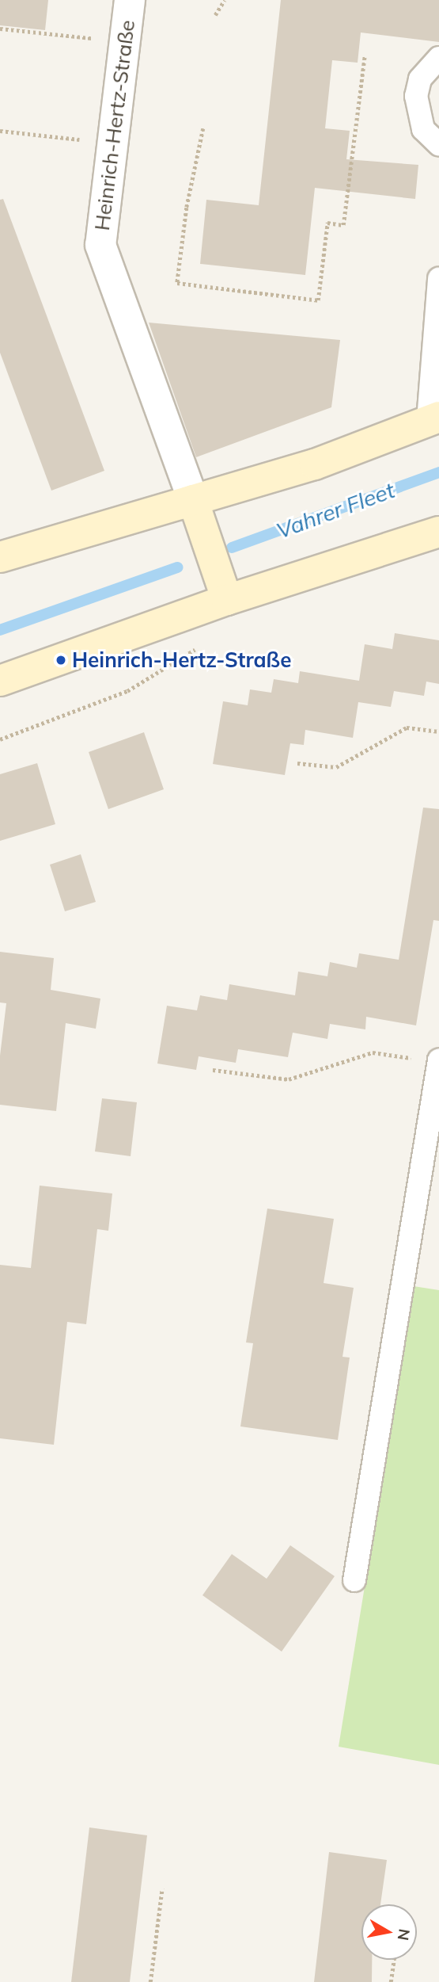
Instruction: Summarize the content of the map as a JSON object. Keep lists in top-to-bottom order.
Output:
{
  "streets": {
    "street": ["Heinrich-Hertz-Straße"]
  },
  "water": ["Vahrer Fleet"],
  "places": ["Heinrich-Hertz-Straße"],
  "north": "right"
}
